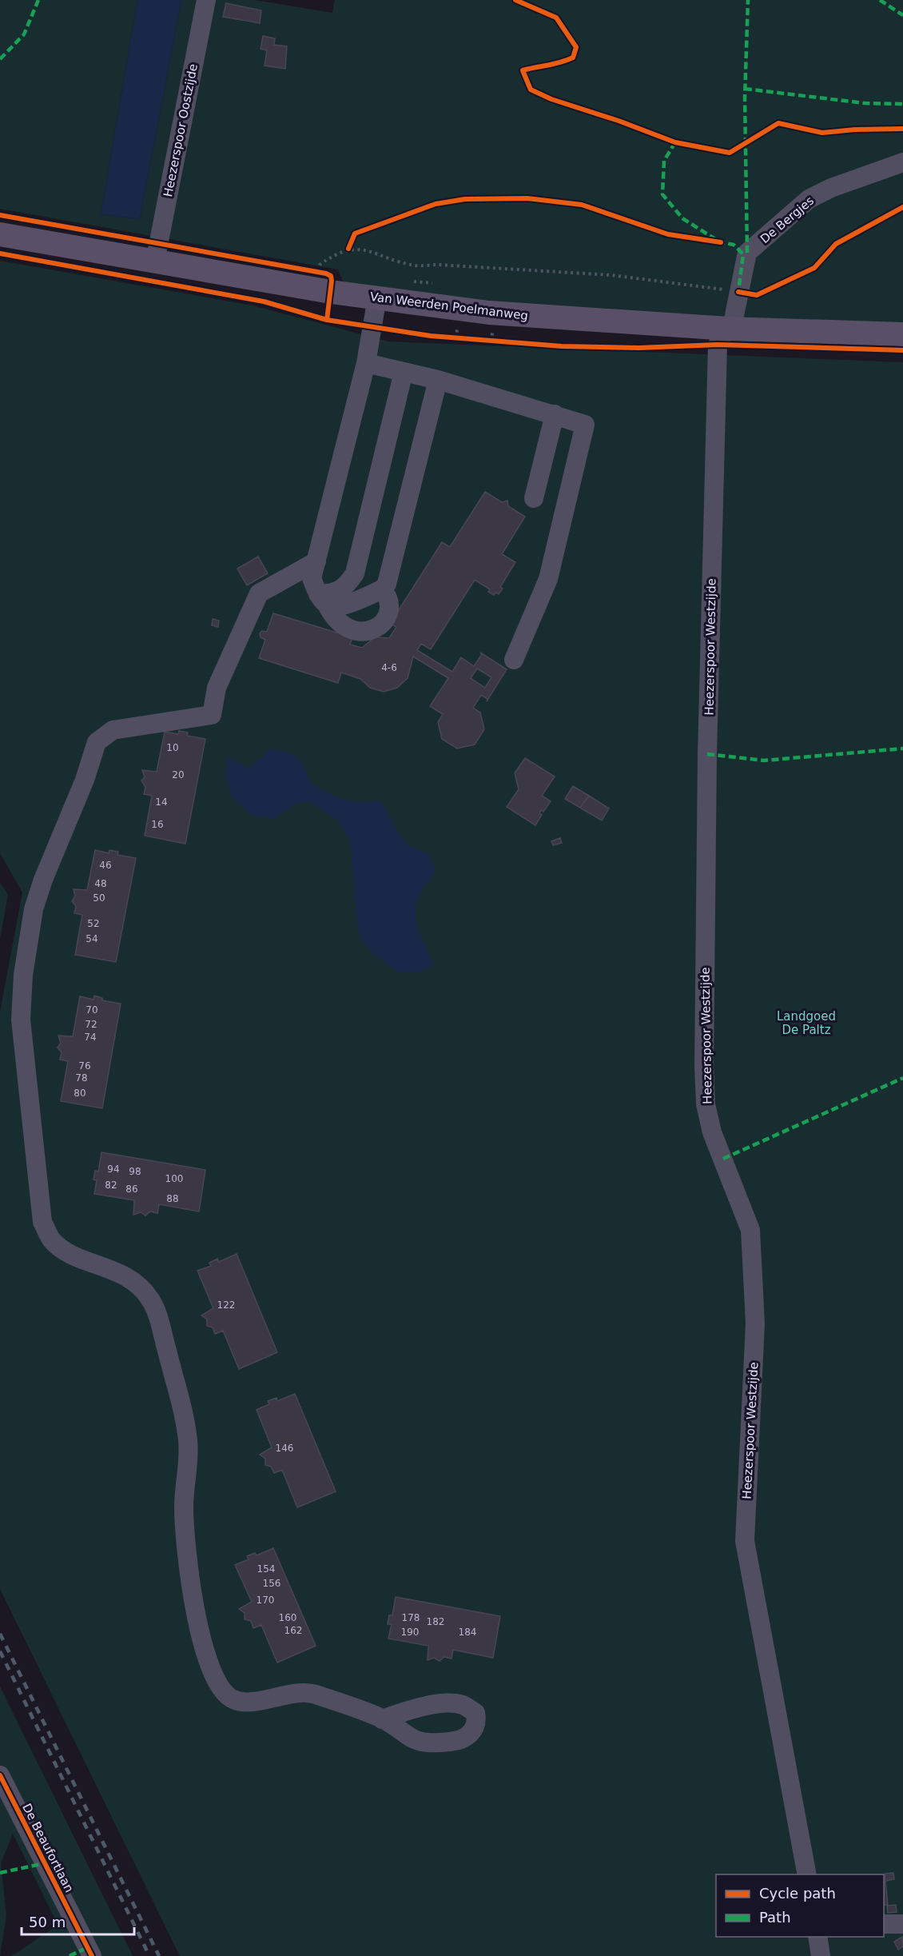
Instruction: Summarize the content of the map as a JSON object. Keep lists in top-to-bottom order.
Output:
{
  "streets": {
    "main road": ["Van Weerden Poelmanweg"],
    "street": [
      "Heezerspoor Oostzijde",
      "De Bergjes",
      "Heezerspoor Westzijde",
      "De Beaufortlaan"
    ]
  },
  "crossings": [
    ["Heezerspoor Oostzijde", "Van Weerden Poelmanweg"],
    ["De Bergjes", "Van Weerden Poelmanweg"],
    ["De Bergjes", "Heezerspoor Westzijde"],
    ["Van Weerden Poelmanweg", "Heezerspoor Westzijde"]
  ],
  "parks": ["Landgoed De Paltz"],
  "house_numbers": [
    "4-6",
    "10",
    "20",
    "14",
    "16",
    "46",
    "48",
    "50",
    "52",
    "54",
    "70",
    "72",
    "74",
    "76",
    "78",
    "80",
    "94",
    "98",
    "100",
    "82",
    "86",
    "88",
    "122",
    "146",
    "154",
    "156",
    "170",
    "160",
    "178",
    "182",
    "162",
    "190",
    "184"
  ],
  "legend": ["Cycle path", "Path"],
  "scale_bar": "50 m"
}
